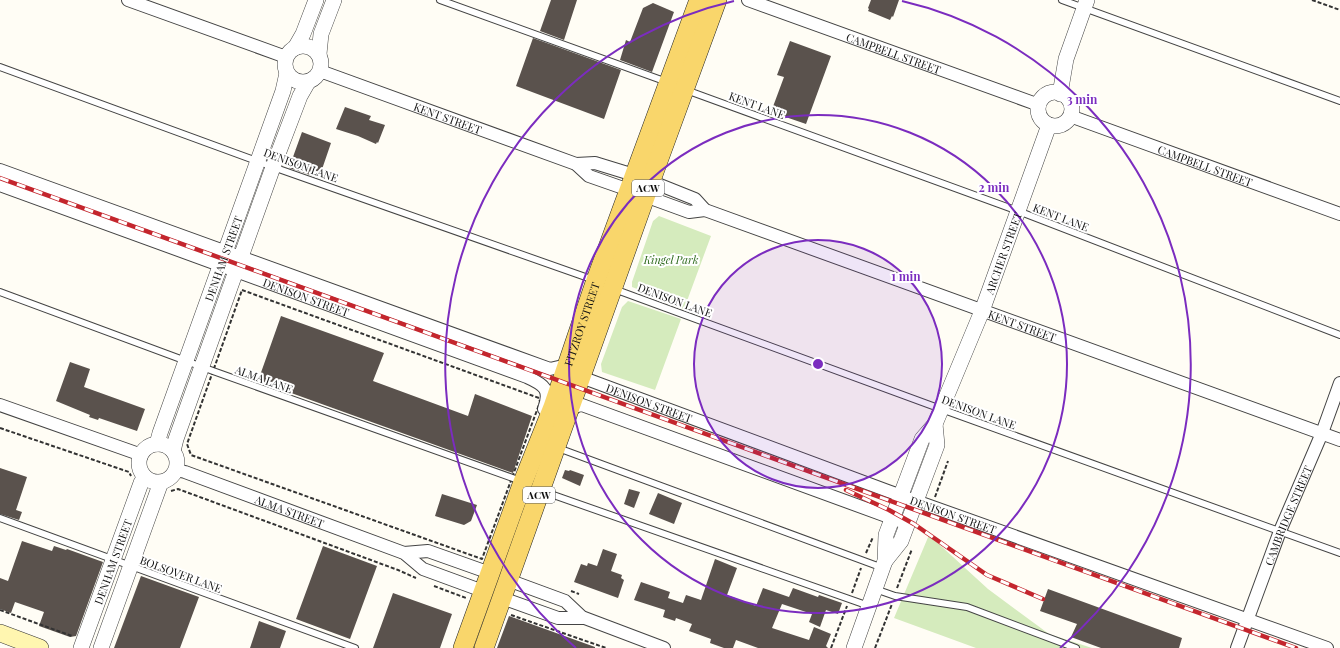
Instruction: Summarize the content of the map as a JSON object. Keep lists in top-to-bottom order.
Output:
{
  "streets": {
    "main road": ["ACW", "FITZROY STREET", "ALMA STREET"],
    "street": [
      "CAMPBELL STREET",
      "KENT STREET",
      "ARCHER STREET",
      "DENHAM STREET",
      "DENISON STREET",
      "CAMBRIDGE STREET"
    ],
    "lane": [
      "KENT LANE",
      "DENISON LANE",
      "ALMA LANE",
      "BOLSOVER LANE"
    ]
  },
  "crossings": [
    ["CAMPBELL STREET", "ARCHER STREET"],
    ["KENT LANE", "ARCHER STREET"],
    ["KENT LANE", "FITZROY STREET"],
    ["KENT STREET", "ARCHER STREET"],
    ["KENT STREET", "DENHAM STREET"],
    ["KENT STREET", "FITZROY STREET"],
    ["KENT STREET", "CAMBRIDGE STREET"],
    ["DENISON LANE", "ARCHER STREET"],
    ["DENISON LANE", "DENHAM STREET"],
    ["DENISON LANE", "FITZROY STREET"],
    ["DENISON LANE", "CAMBRIDGE STREET"],
    ["ARCHER STREET", "DENISON STREET"],
    ["DENHAM STREET", "DENISON STREET"],
    ["DENHAM STREET", "ALMA LANE"],
    ["DENHAM STREET", "ALMA STREET"],
    ["DENHAM STREET", "BOLSOVER LANE"],
    ["DENISON STREET", "FITZROY STREET"],
    ["DENISON STREET", "CAMBRIDGE STREET"],
    ["FITZROY STREET", "ALMA LANE"],
    ["FITZROY STREET", "ALMA STREET"]
  ],
  "parks": ["Kingel Park"],
  "rings": ["3 min", "2 min", "1 min"]
}
